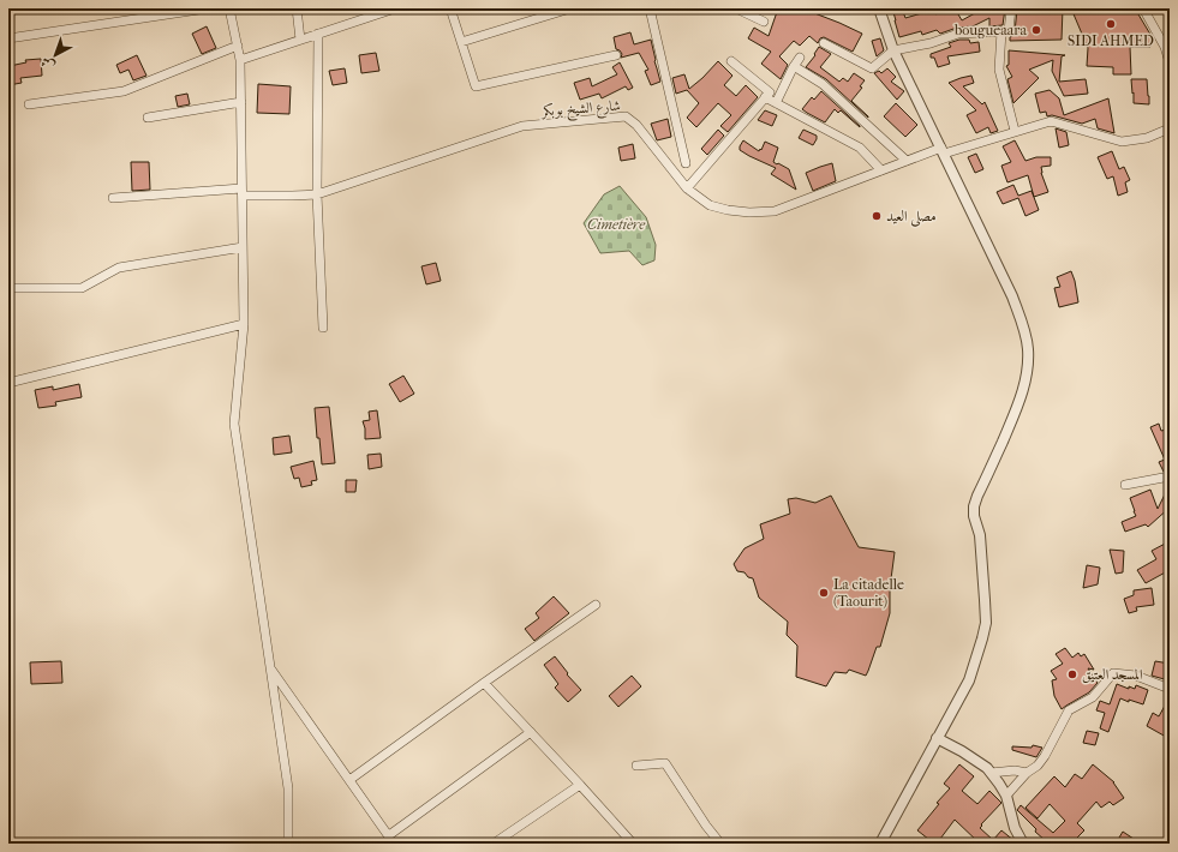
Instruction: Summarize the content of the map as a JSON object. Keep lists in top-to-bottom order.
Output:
{
  "streets": {
    "street": ["شارع الشيخ بوبكر"]
  },
  "parks": ["Cimetière"],
  "places": [
    "SIDI AHMED",
    "bougueaara",
    "مصلى العيد",
    "La citadelle (Taourit)",
    "المسجد العتيق"
  ],
  "north": "bottom left"
}
